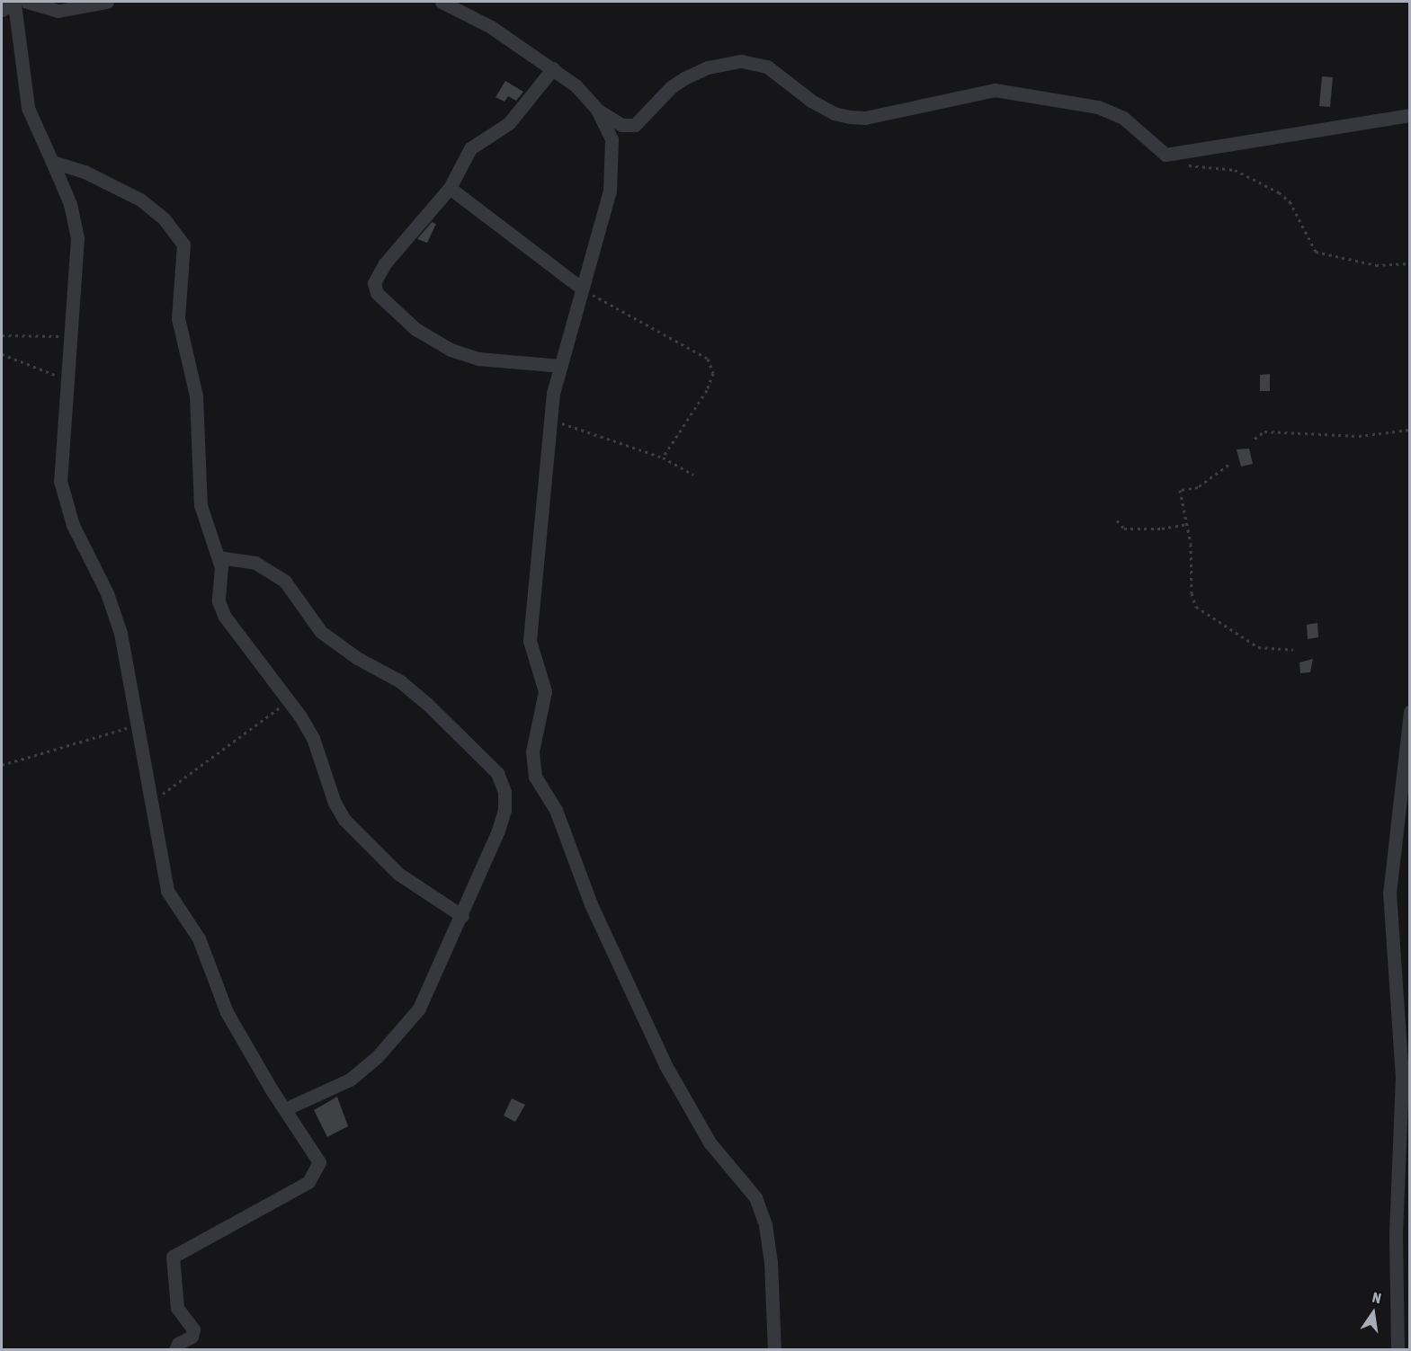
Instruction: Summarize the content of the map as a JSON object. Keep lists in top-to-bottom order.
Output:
{
  "north": "top"
}
